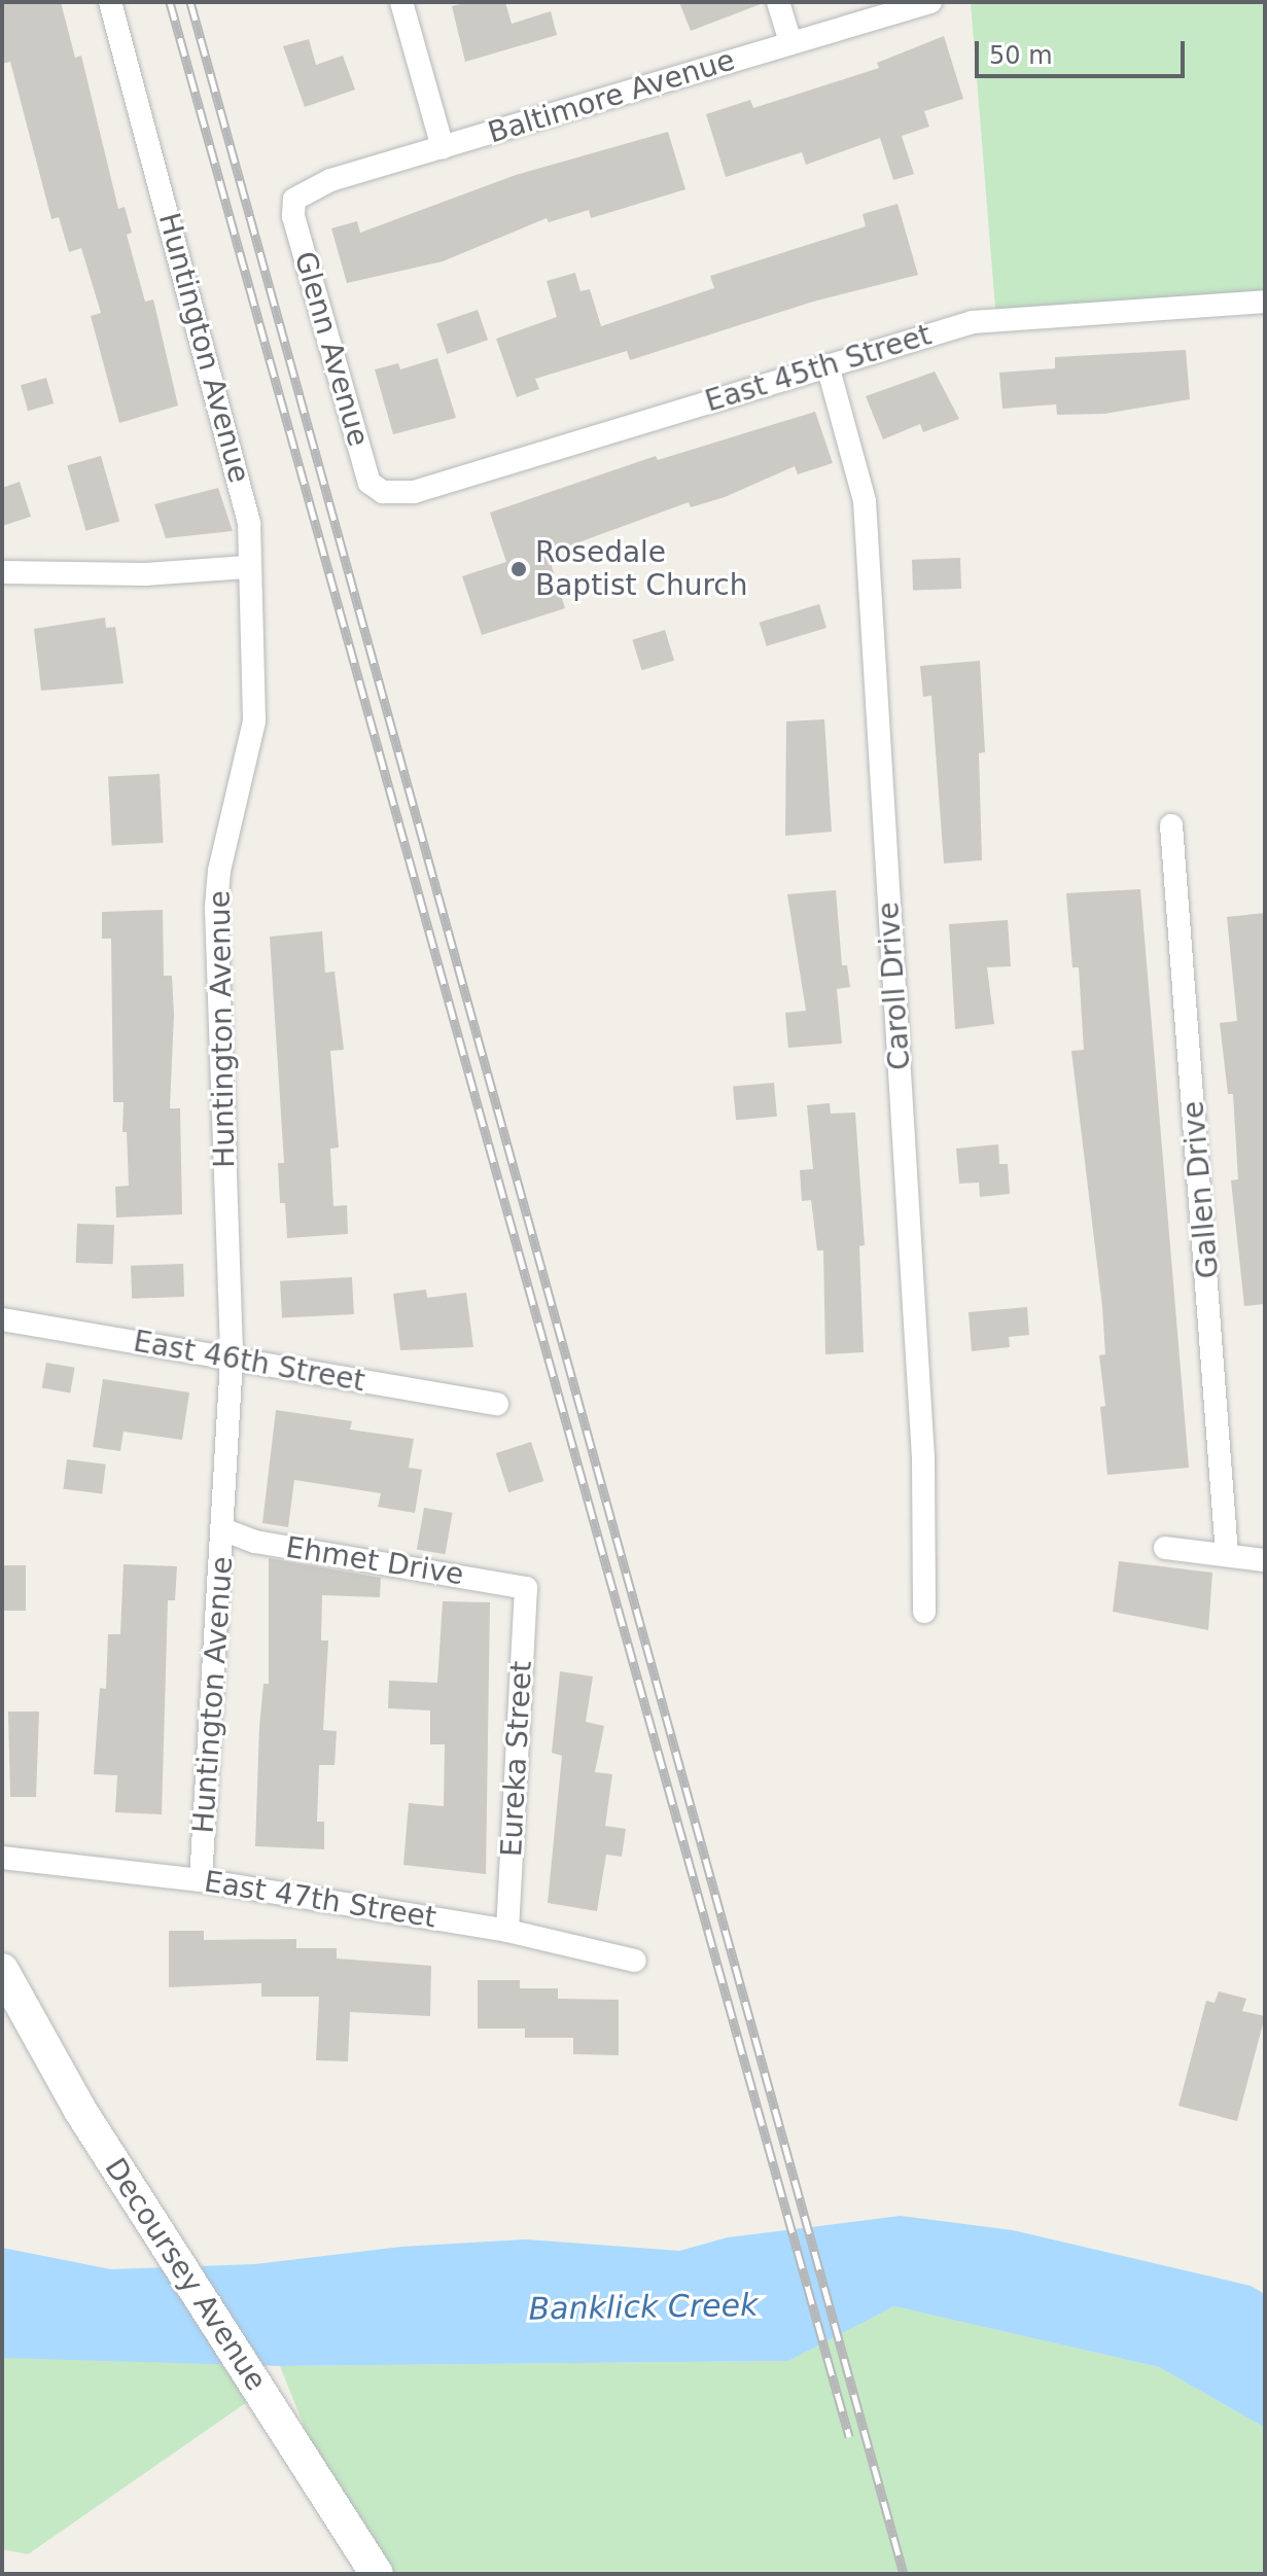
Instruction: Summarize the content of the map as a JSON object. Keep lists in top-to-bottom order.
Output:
{
  "streets": {
    "main road": ["Decoursey Avenue"],
    "street": [
      "Baltimore Avenue",
      "Huntington Avenue",
      "Glenn Avenue",
      "East 45th Street",
      "Caroll Drive",
      "Gallen Drive",
      "East 46th Street",
      "Ehmet Drive",
      "Eureka Street",
      "East 47th Street"
    ]
  },
  "crossings": [
    ["Baltimore Avenue", "Glenn Avenue"],
    ["Huntington Avenue", "East 46th Street"],
    ["Huntington Avenue", "Ehmet Drive"],
    ["Huntington Avenue", "East 47th Street"],
    ["Glenn Avenue", "East 45th Street"],
    ["East 45th Street", "Caroll Drive"],
    ["Ehmet Drive", "Eureka Street"],
    ["Eureka Street", "East 47th Street"]
  ],
  "water": ["Banklick Creek"],
  "places": ["Rosedale Baptist Church"],
  "scale_bar": "50 m"
}
